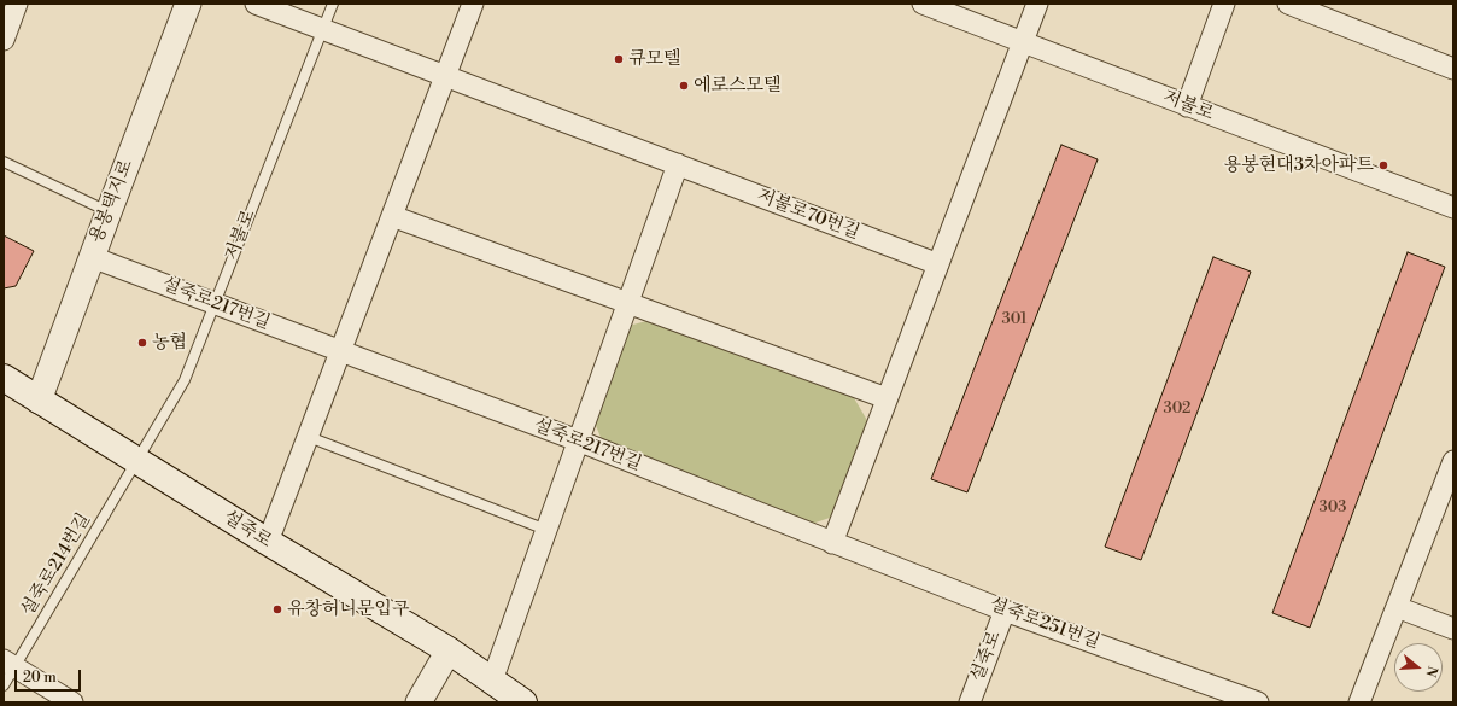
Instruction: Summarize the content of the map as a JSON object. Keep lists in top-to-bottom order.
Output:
{
  "streets": {
    "main road": ["설죽로"],
    "street": [
      "저불로",
      "용봉택지로",
      "저불로70번길",
      "설죽로217번길",
      "설죽로251번길"
    ],
    "lane": ["설죽로214번길"]
  },
  "crossings": [
    ["저불로", "설죽로217번길"],
    ["저불로", "설죽로"],
    ["저불로", "설죽로214번길"],
    ["용봉택지로", "설죽로217번길"],
    ["용봉택지로", "설죽로"],
    ["설죽로217번길", "설죽로251번길"],
    ["설죽로", "설죽로214번길"],
    ["설죽로", "설죽로251번길"]
  ],
  "places": [
    "큐모텔",
    "에로스모텔",
    "용봉현대3차아파트",
    "농협",
    "유창허니문입구"
  ],
  "house_numbers": ["301", "302", "303"],
  "scale_bar": "20 m",
  "north": "right"
}
